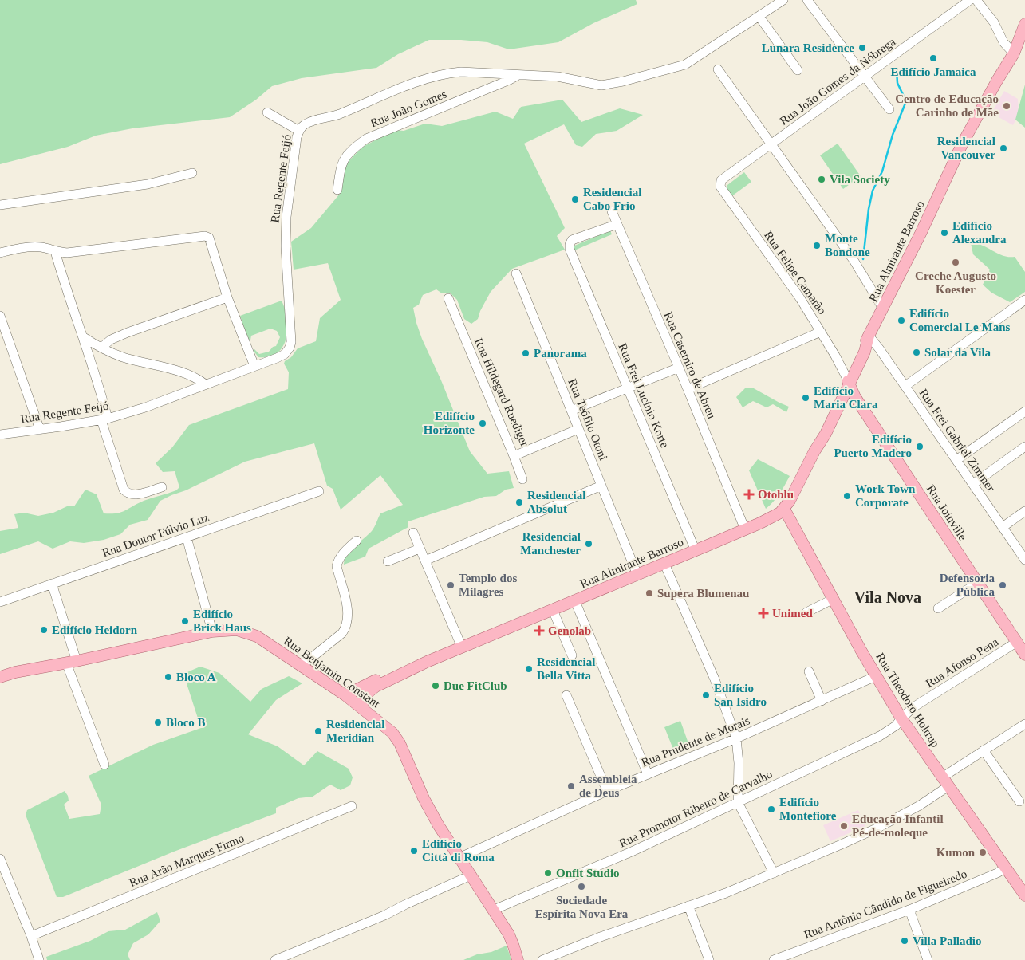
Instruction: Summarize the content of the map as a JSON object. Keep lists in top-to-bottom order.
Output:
{
  "streets": {
    "main road": [
      "Rua Almirante Barroso",
      "Rua Joinville",
      "Rua Benjamin Constant",
      "Rua Theodoro Holtrup"
    ],
    "street": [
      "Rua João Gomes da Nóbrega",
      "Rua João Gomes",
      "Rua Regente Feijó",
      "Rua Felipe Camarão",
      "Rua Casemiro de Abreu",
      "Rua Hildegard Ruediger",
      "Rua Frei Lucínio Korte",
      "Rua Teófilo Otoni",
      "Rua Frei Gabriel Zimmer",
      "Rua Doutor Fúlvio Luz",
      "Rua Afonso Pena",
      "Rua Prudente de Morais",
      "Rua Promotor Ribeiro de Carvalho",
      "Rua Arão Marques Firmo",
      "Rua Antônio Cândido de Figueiredo"
    ]
  },
  "crossings": [
    ["Rua João Gomes da Nóbrega", "Rua Felipe Camarão"],
    ["Rua João Gomes", "Rua Regente Feijó"],
    ["Rua Almirante Barroso", "Rua Felipe Camarão"],
    ["Rua Almirante Barroso", "Rua Casemiro de Abreu"],
    ["Rua Almirante Barroso", "Rua Frei Lucínio Korte"],
    ["Rua Almirante Barroso", "Rua Teófilo Otoni"],
    ["Rua Almirante Barroso", "Rua Frei Gabriel Zimmer"],
    ["Rua Almirante Barroso", "Rua Joinville"],
    ["Rua Almirante Barroso", "Rua Benjamin Constant"],
    ["Rua Almirante Barroso", "Rua Theodoro Holtrup"],
    ["Rua Felipe Camarão", "Rua Joinville"],
    ["Rua Casemiro de Abreu", "Rua Frei Lucínio Korte"],
    ["Rua Hildegard Ruediger", "Rua Teófilo Otoni"],
    ["Rua Joinville", "Rua Afonso Pena"],
    ["Rua Afonso Pena", "Rua Theodoro Holtrup"],
    ["Rua Afonso Pena", "Rua Promotor Ribeiro de Carvalho"],
    ["Rua Benjamin Constant", "Rua Prudente de Morais"],
    ["Rua Benjamin Constant", "Rua Promotor Ribeiro de Carvalho"],
    ["Rua Theodoro Holtrup", "Rua Prudente de Morais"],
    ["Rua Theodoro Holtrup", "Rua Promotor Ribeiro de Carvalho"],
    ["Rua Theodoro Holtrup", "Rua Antônio Cândido de Figueiredo"]
  ],
  "districts": ["Vila Nova"],
  "places": {
    "other": [
      "Lunara Residence",
      "Edifício Jamaica",
      "Centro de Educação Carinho de Mãe",
      "Residencial Vancouver",
      "Vila Society",
      "Residencial Cabo Frio",
      "Edifício Alexandra",
      "Monte Bondone",
      "Creche Augusto Koester",
      "Edifício Comercial Le Mans",
      "Solar da Vila",
      "Panorama",
      "Edifício Maria Clara",
      "Edifício Horizonte",
      "Edifício Puerto Madero",
      "Work Town Corporate",
      "Residencial Absolut",
      "Residencial Manchester",
      "Templo dos Milagres",
      "Defensoria Pública",
      "Supera Blumenau",
      "Edifício Brick Haus",
      "Edifício Heidorn",
      "Residencial Bella Vitta",
      "Bloco A",
      "Due FitClub",
      "Edifício San Isidro",
      "Bloco B",
      "Residencial Meridian",
      "Assembleia de Deus",
      "Edifício Montefiore",
      "Educação Infantil Pé-de-moleque",
      "Edifício Città di Roma",
      "Kumon",
      "Onfit Studio",
      "Sociedade Espírita Nova Era",
      "Villa Palladio"
    ],
    "health": ["Otoblu", "Unimed", "Genolab"]
  }
}
